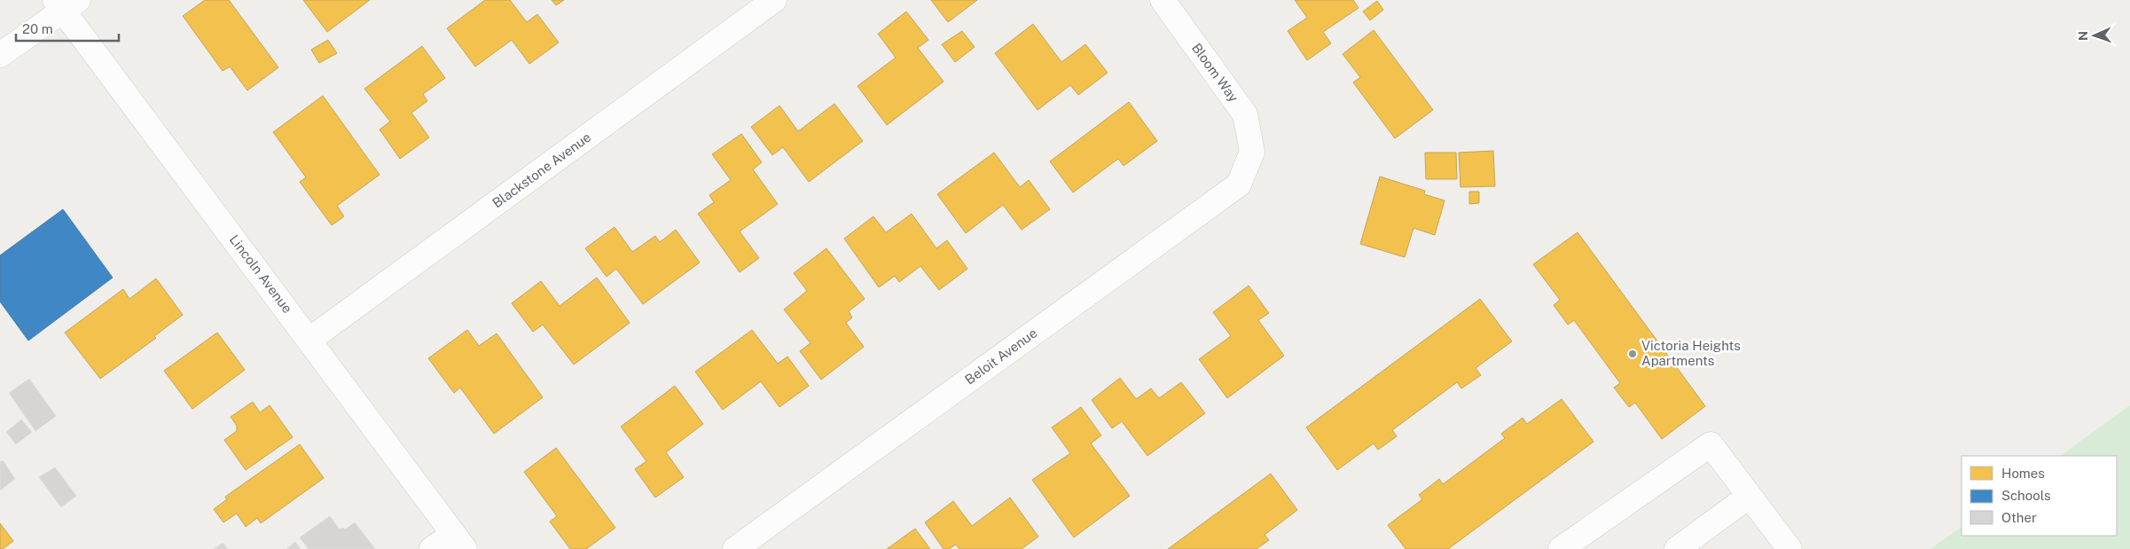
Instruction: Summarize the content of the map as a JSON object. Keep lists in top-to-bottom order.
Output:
{
  "streets": {
    "street": [
      "Bloom Way",
      "Blackstone Avenue",
      "Lincoln Avenue",
      "Beloit Avenue"
    ]
  },
  "crossings": [
    ["Bloom Way", "Beloit Avenue"],
    ["Blackstone Avenue", "Lincoln Avenue"]
  ],
  "places": ["Victoria Heights Apartments"],
  "legend": ["Homes", "Schools", "Other"],
  "scale_bar": "20 m",
  "north": "left"
}
